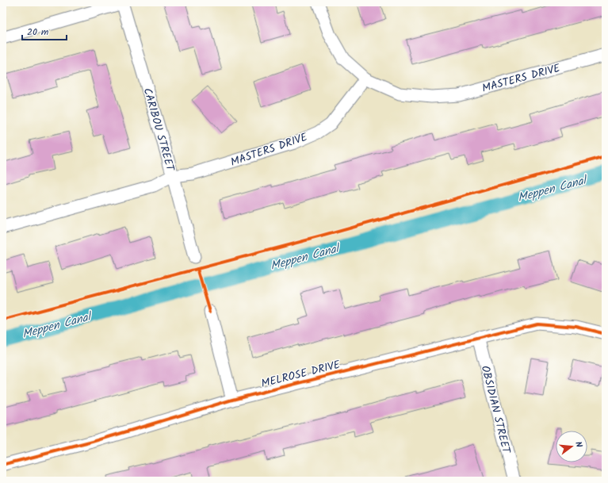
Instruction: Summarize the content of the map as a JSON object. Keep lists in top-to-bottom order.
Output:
{
  "streets": {
    "street": [
      "MASTERS DRIVE",
      "CARIBOU STREET",
      "MELROSE DRIVE",
      "OBSIDIAN STREET"
    ]
  },
  "crossings": [
    ["MASTERS DRIVE", "CARIBOU STREET"],
    ["MELROSE DRIVE", "OBSIDIAN STREET"]
  ],
  "water": ["Meppen Canal"],
  "scale_bar": "20 m",
  "north": "right"
}
